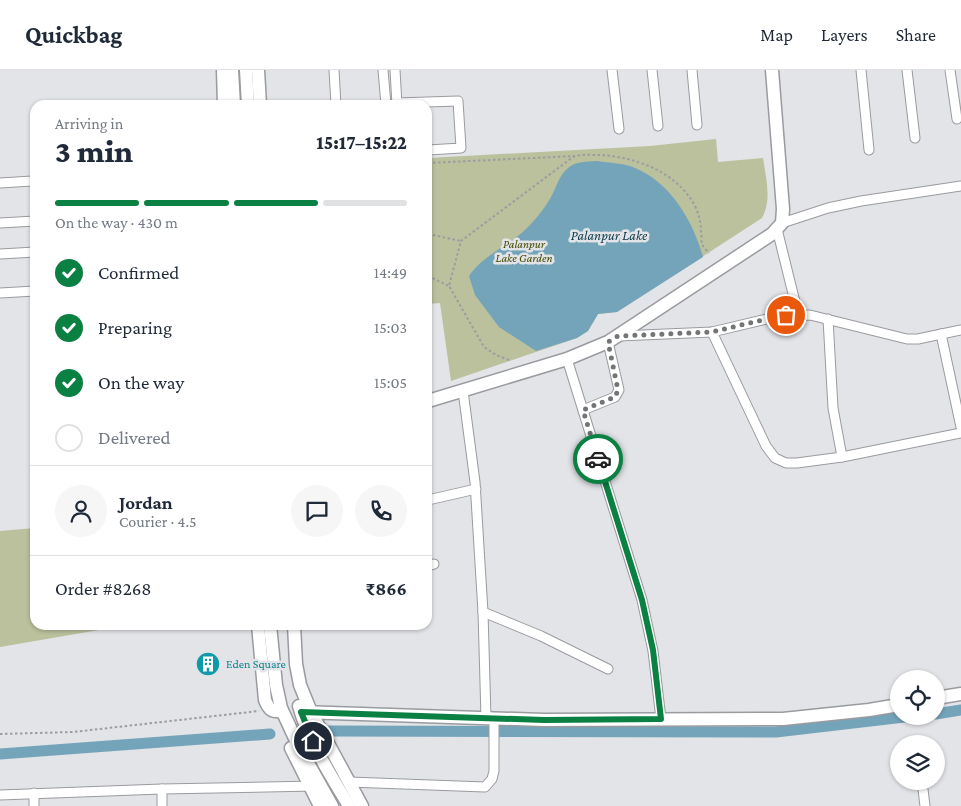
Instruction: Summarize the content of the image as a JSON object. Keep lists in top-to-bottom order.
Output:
{
  "water": ["Palanpur Lake"],
  "parks": ["Palanpur Lake Garden"],
  "places": {
    "building": ["Eden Square"]
  },
  "page": {
    "header": "Quickbag",
    "nav": ["Map", "Layers", "Share"],
    "heading": ["3 min", "Arriving in", "15:17–15:22"],
    "panel": [
      "Jordan",
      "Courier · 4.5",
      "Order #8268",
      "₹866"
    ],
    "bar": "On the way · 430 m",
    "list": [
      ["Confirmed", "14:49"],
      ["Preparing", "15:03"],
      ["On the way", "15:05"],
      "Delivered"
    ]
  }
}
